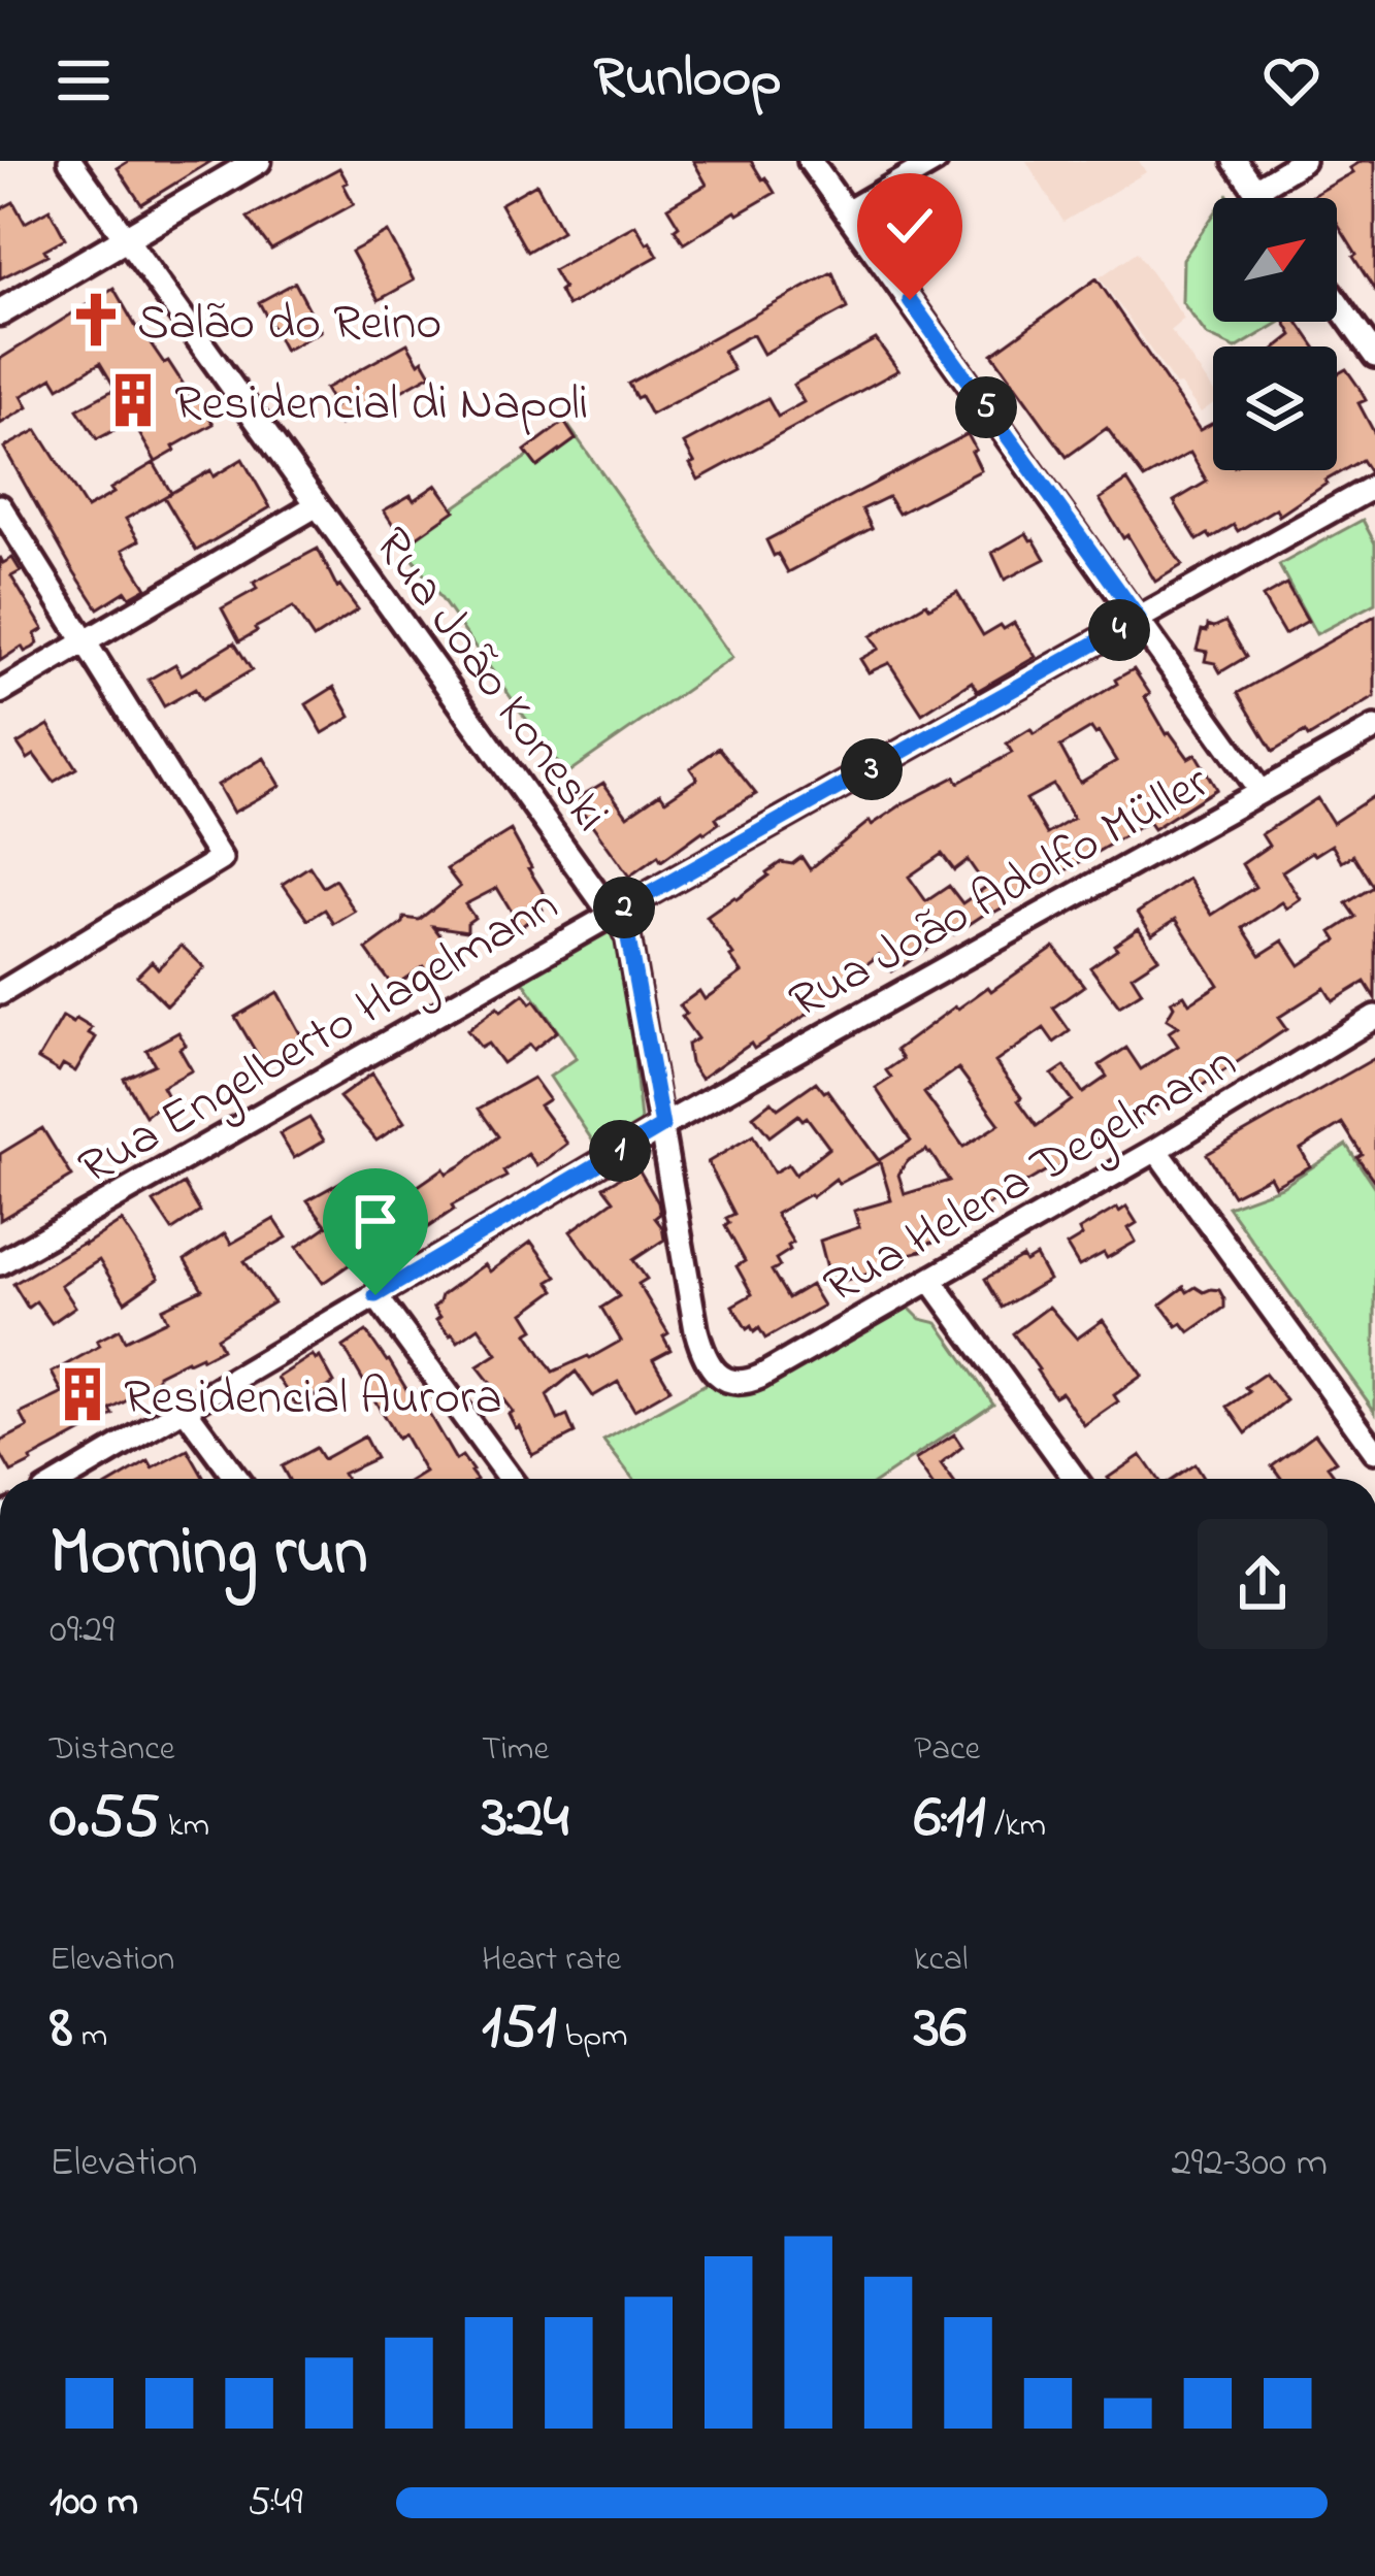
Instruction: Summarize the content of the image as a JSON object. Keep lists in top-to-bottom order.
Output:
{
  "streets": {
    "street": [
      "Rua João Koneski",
      "Rua João Adolfo Müller",
      "Rua Engelberto Hagelmann",
      "Rua Helena Degelmann"
    ]
  },
  "crossings": [
    ["Rua João Koneski", "Rua João Adolfo Müller"],
    ["Rua João Koneski", "Rua Engelberto Hagelmann"],
    ["Rua João Koneski", "Rua Helena Degelmann"]
  ],
  "places": {
    "church": ["Salão do Reino"],
    "building": ["Residencial di Napoli", "Residencial Aurora"]
  },
  "north": "top right",
  "page": {
    "header": "Runloop",
    "pins": [
      "5",
      "4",
      "3",
      "2",
      "1"
    ],
    "heading": ["Morning run", "09:29"],
    "stats": [
      ["Distance", "0.55 km"],
      ["Time", "3:24"],
      ["Pace", "6:11 /km"],
      ["Elevation", "8 m"],
      ["Heart rate", "151 bpm"],
      ["kcal", "36"]
    ],
    "chart": ["Elevation", "292–300 m"],
    "list": [
      {
        "name": "100 m",
        "note": "5:49"
      }
    ]
  }
}
